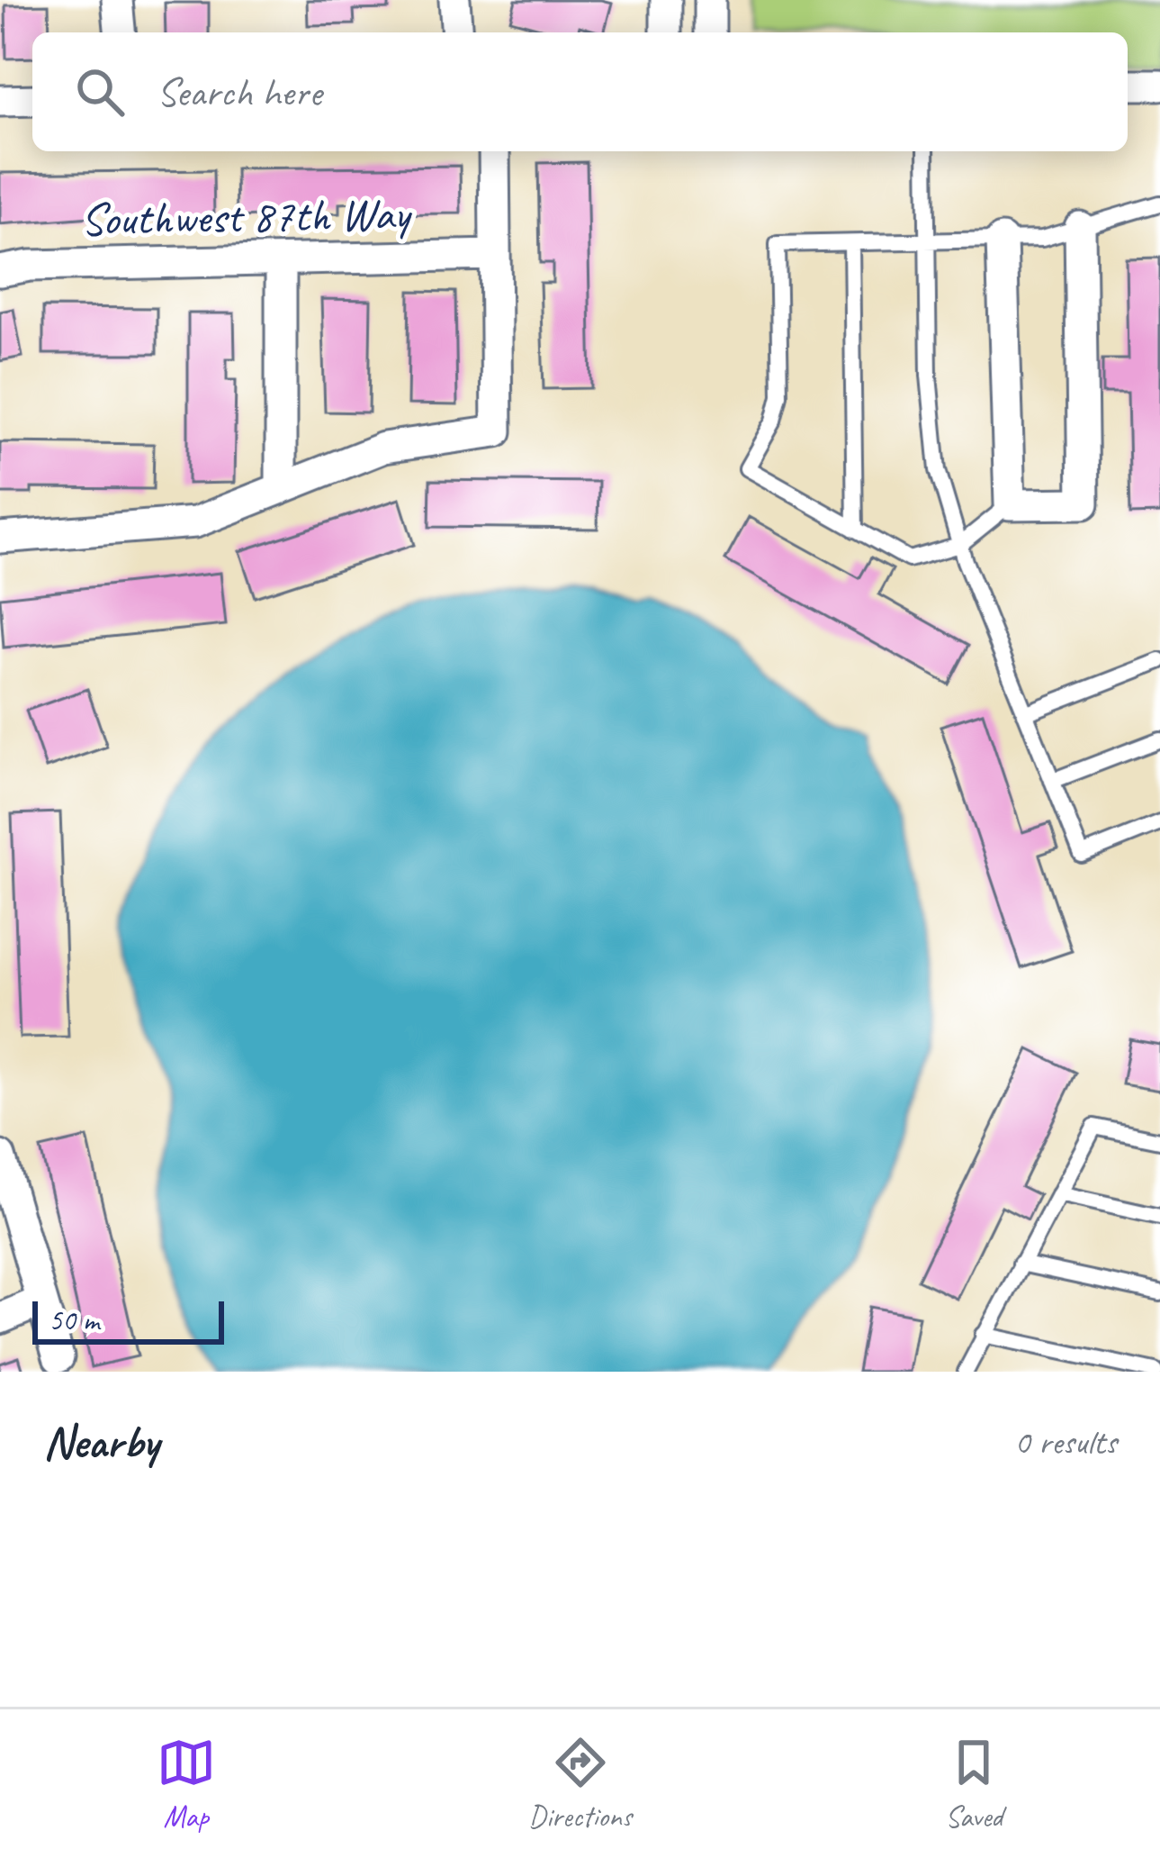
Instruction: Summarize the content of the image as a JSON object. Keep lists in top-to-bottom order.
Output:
{
  "streets": {
    "street": ["Southwest 87th Way"]
  },
  "scale_bar": "50 m",
  "page": {
    "search": "Search here",
    "scale": "50 m",
    "heading": ["Nearby", "0 results"],
    "nav": ["Map", "Directions", "Saved"]
  }
}
